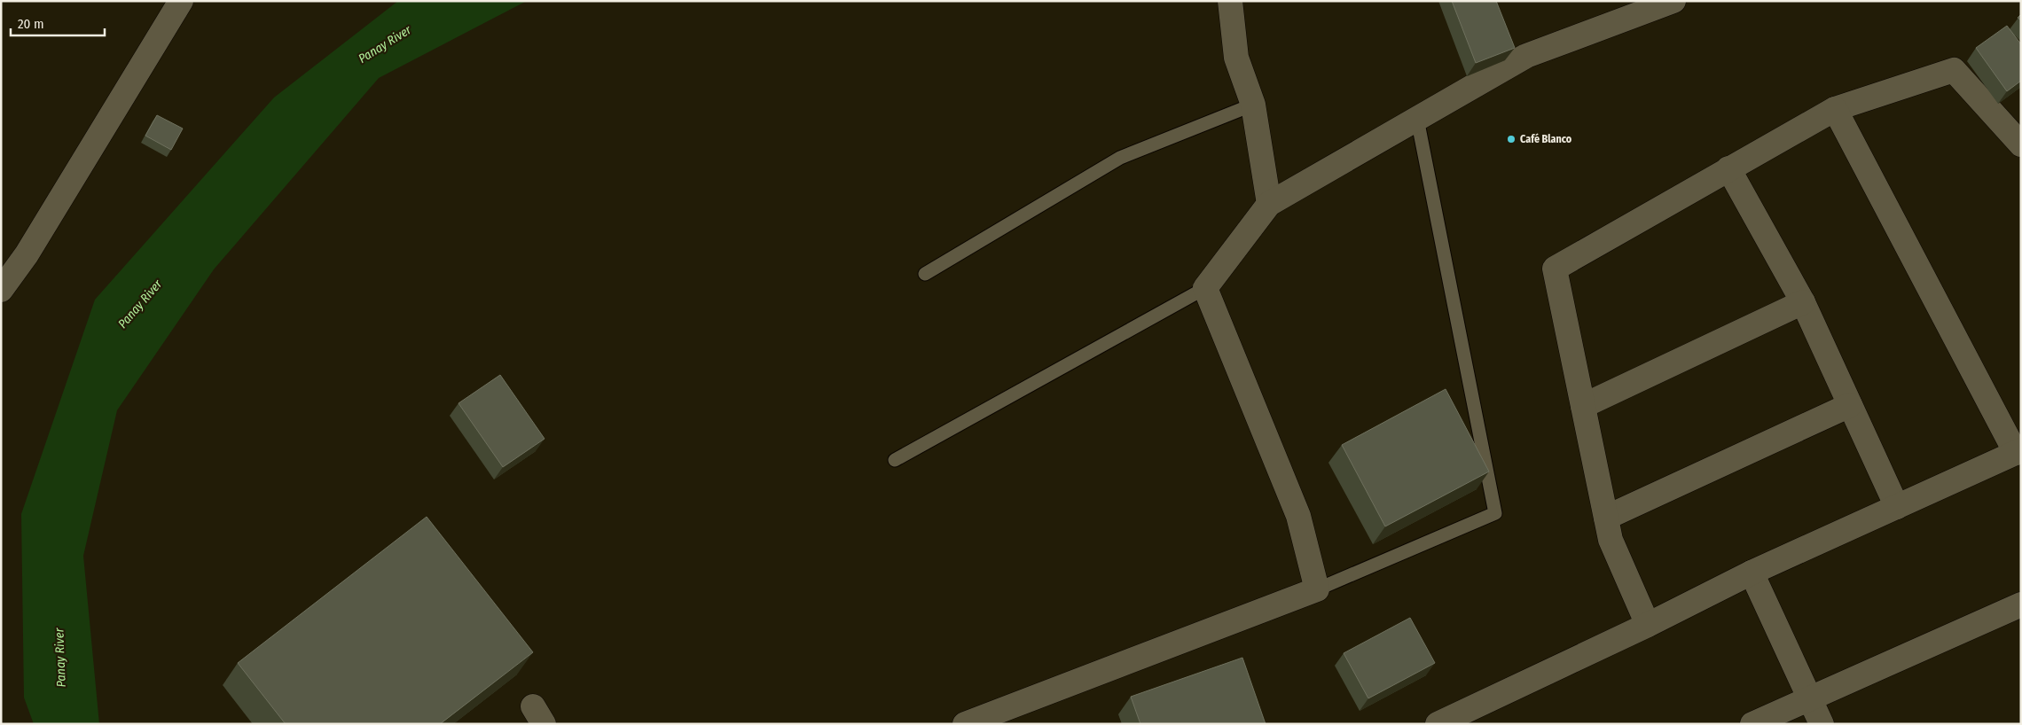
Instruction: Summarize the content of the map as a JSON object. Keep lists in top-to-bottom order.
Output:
{
  "water": ["Panay River"],
  "places": ["Café Blanco"],
  "scale_bar": "20 m"
}
